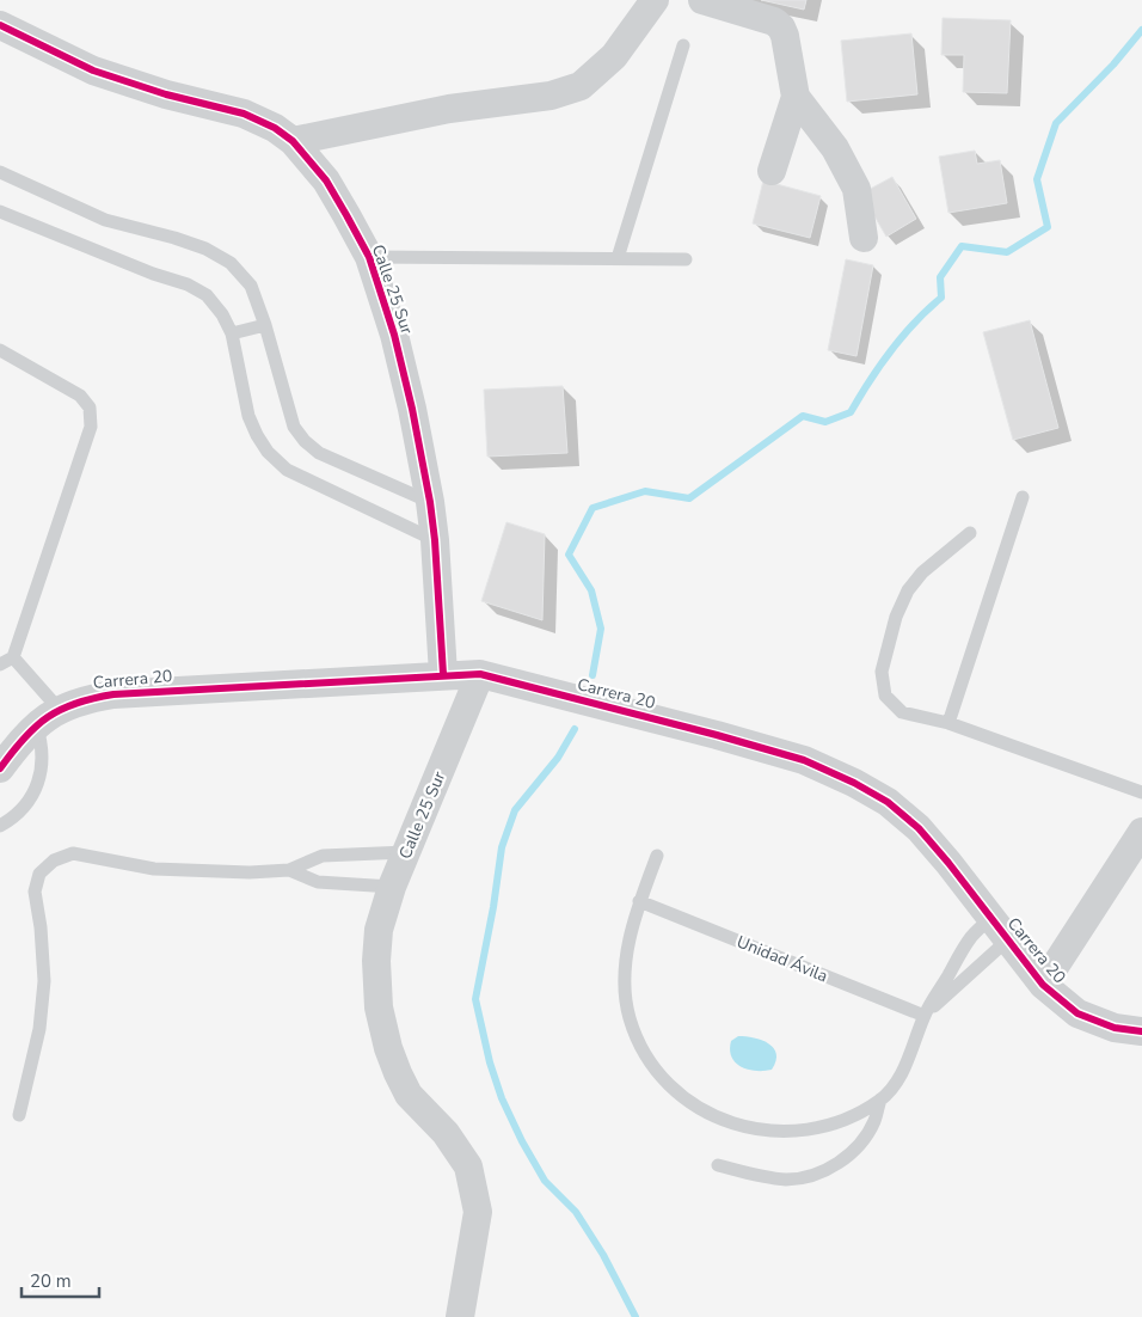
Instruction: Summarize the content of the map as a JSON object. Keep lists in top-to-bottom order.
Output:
{
  "streets": {
    "street": ["Calle 25 Sur", "Carrera 20"],
    "lane": ["Unidad Ávila"]
  },
  "crossings": [
    ["Calle 25 Sur", "Carrera 20"]
  ],
  "scale_bar": "20 m"
}
